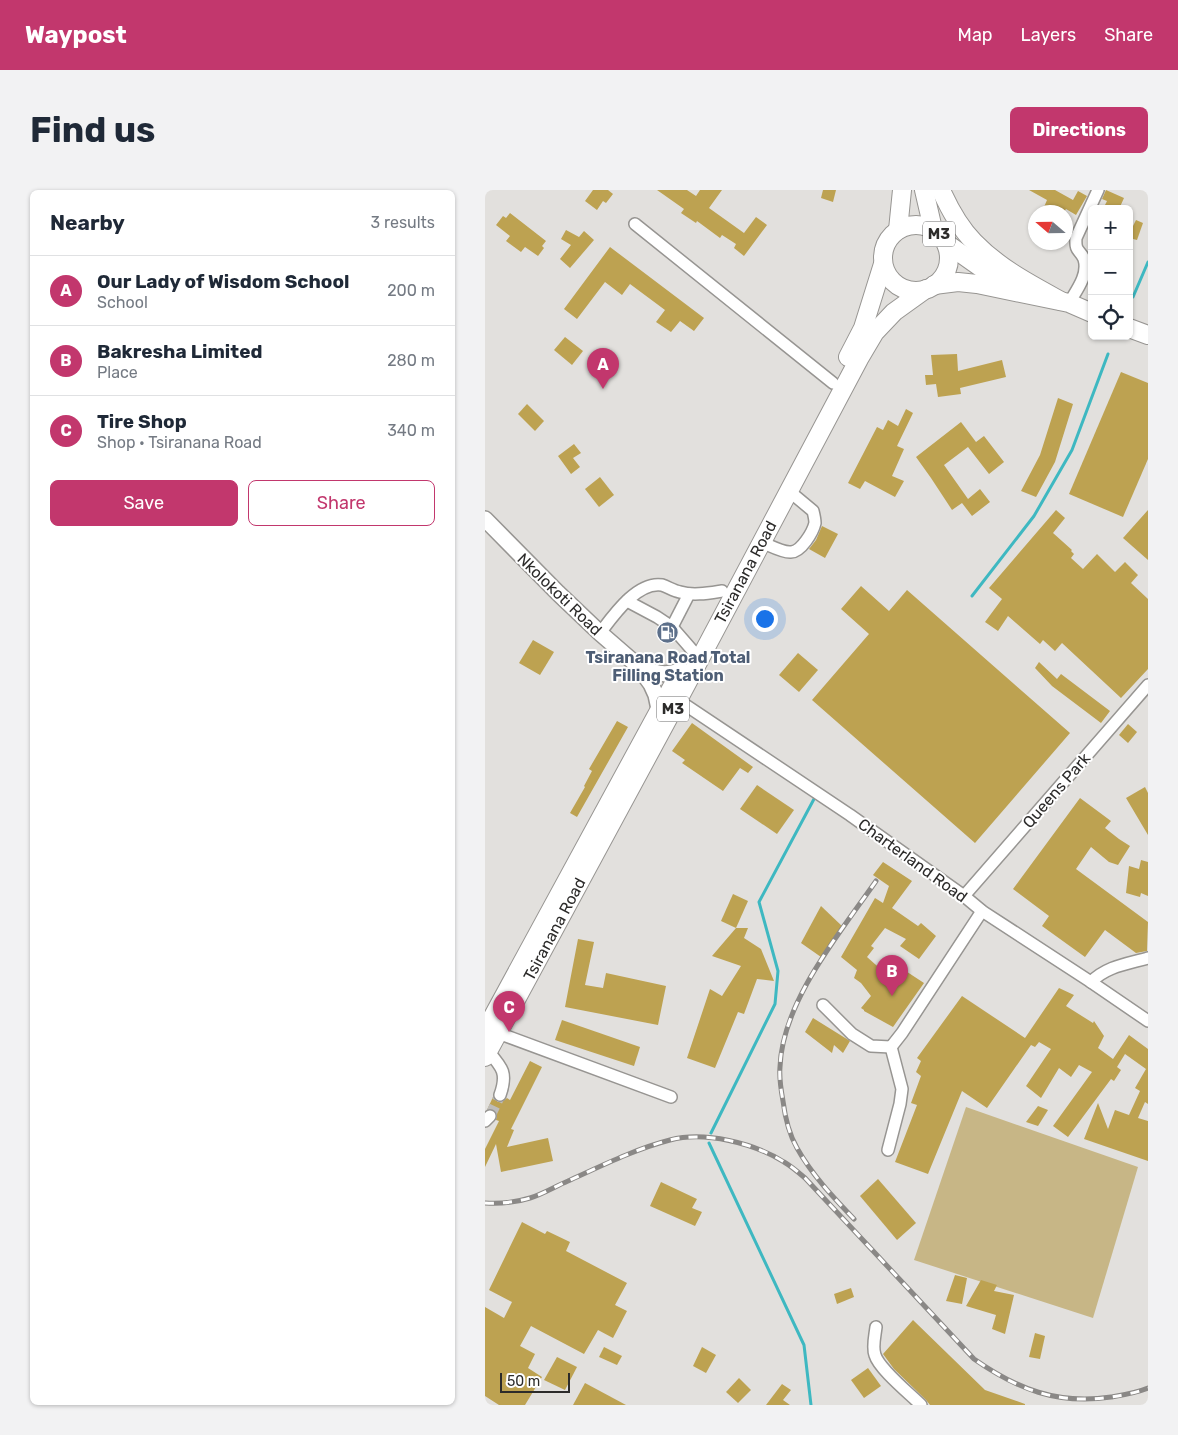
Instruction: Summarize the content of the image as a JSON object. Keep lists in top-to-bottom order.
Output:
{
  "streets": {
    "highway": ["M3", "Tsiranana Road"],
    "main road": ["Nkolokoti Road"],
    "street": ["Queens Park", "Charterland Road"]
  },
  "crossings": [
    ["M3", "Tsiranana Road"],
    ["Tsiranana Road", "Nkolokoti Road"],
    ["Tsiranana Road", "Charterland Road"],
    ["Queens Park", "Charterland Road"]
  ],
  "places": {
    "fuel station": ["Tsiranana Road Total Filling Station"]
  },
  "scale_bar": "50 m",
  "north": "left",
  "page": {
    "header": "Waypost",
    "nav": ["Map", "Layers", "Share"],
    "buttons": [
      "Directions",
      ["Save", "Share"]
    ],
    "title": "Find us",
    "heading": ["Nearby", "3 results"],
    "map_buttons": ["+", "−"],
    "list": [
      {
        "mark": "A",
        "name": "Our Lady of Wisdom School",
        "note": "School",
        "value": "200 m"
      },
      {
        "mark": "B",
        "name": "Bakresha Limited",
        "note": "Place",
        "value": "280 m"
      },
      {
        "mark": "C",
        "name": "Tire Shop",
        "note": "Shop · Tsiranana Road",
        "value": "340 m"
      }
    ],
    "pins": ["A", "B", "C"],
    "scale": "50 m"
  }
}
